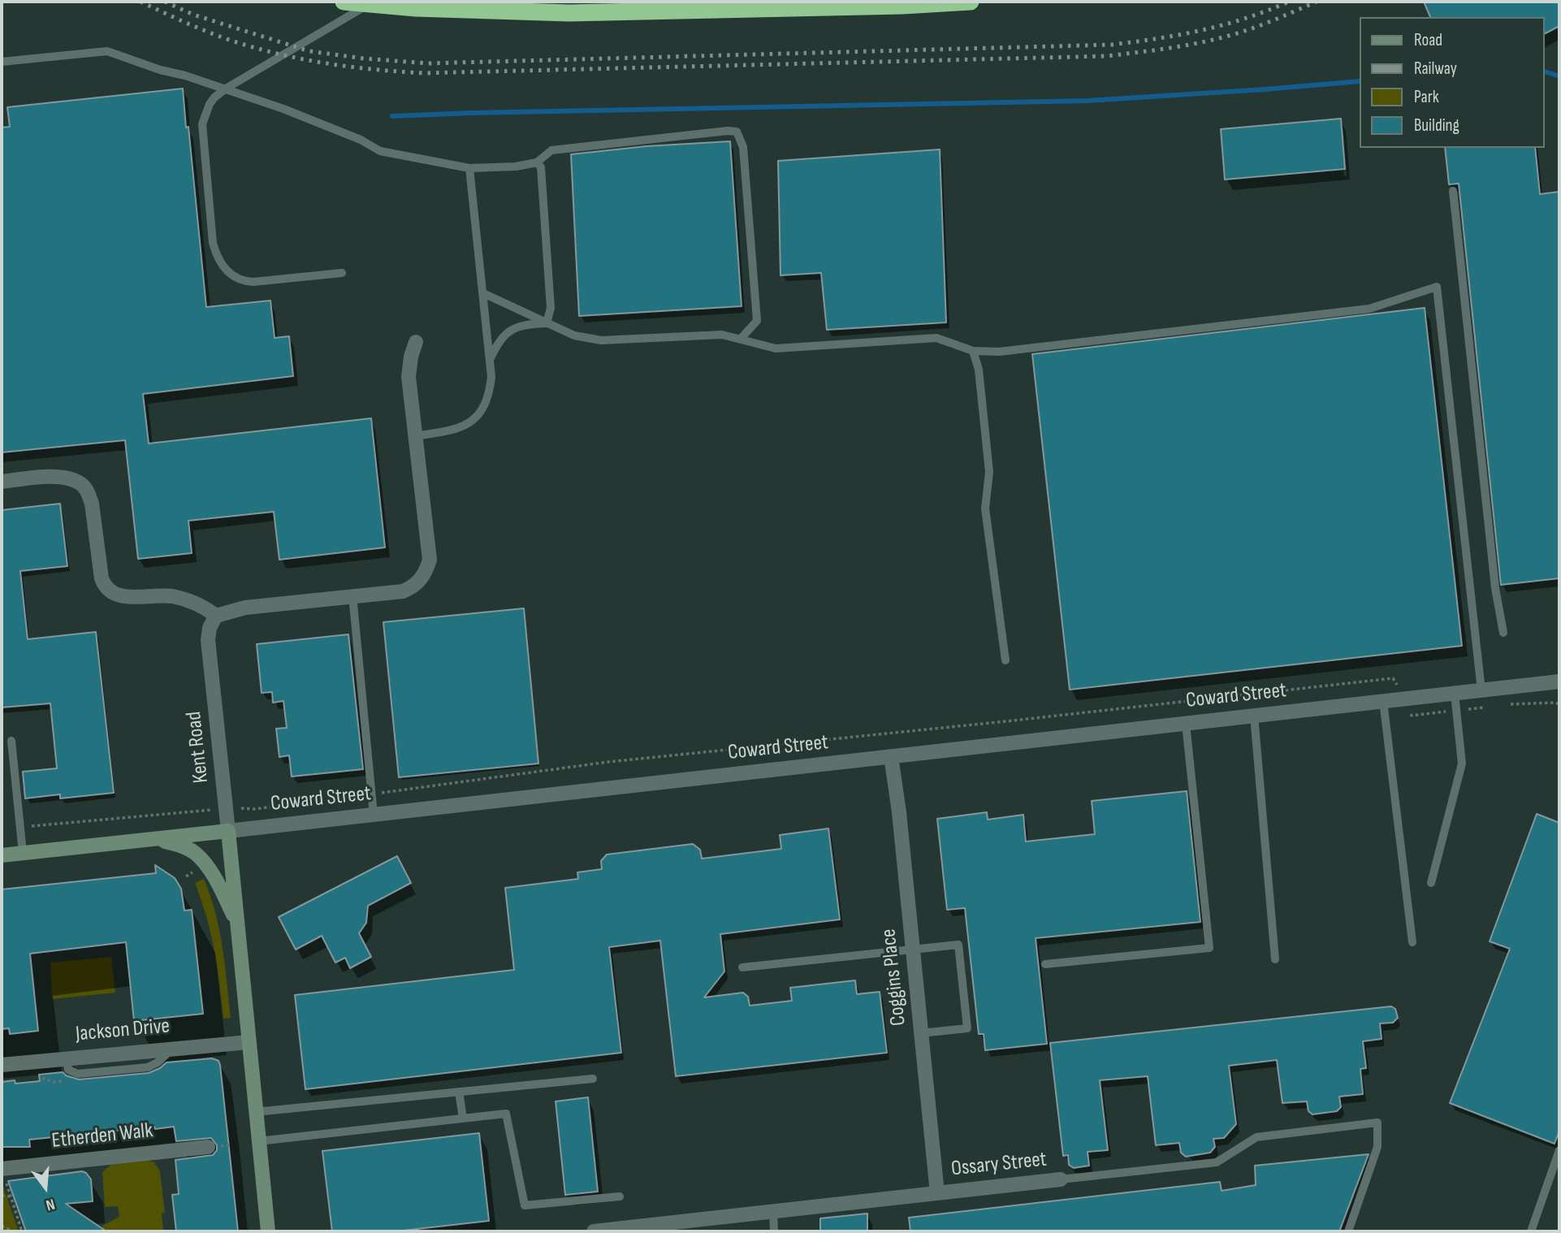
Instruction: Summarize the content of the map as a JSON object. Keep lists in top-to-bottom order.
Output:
{
  "streets": {
    "main road": ["Coward Street", "Kent Road"],
    "street": [
      "Coggins Place",
      "Jackson Drive",
      "Etherden Walk",
      "Ossary Street"
    ]
  },
  "crossings": [
    ["Coward Street", "Kent Road"],
    ["Coward Street", "Coggins Place"],
    ["Kent Road", "Jackson Drive"],
    ["Coggins Place", "Ossary Street"]
  ],
  "legend": [
    "Road",
    "Railway",
    "Park",
    "Building"
  ],
  "north": "bottom"
}
